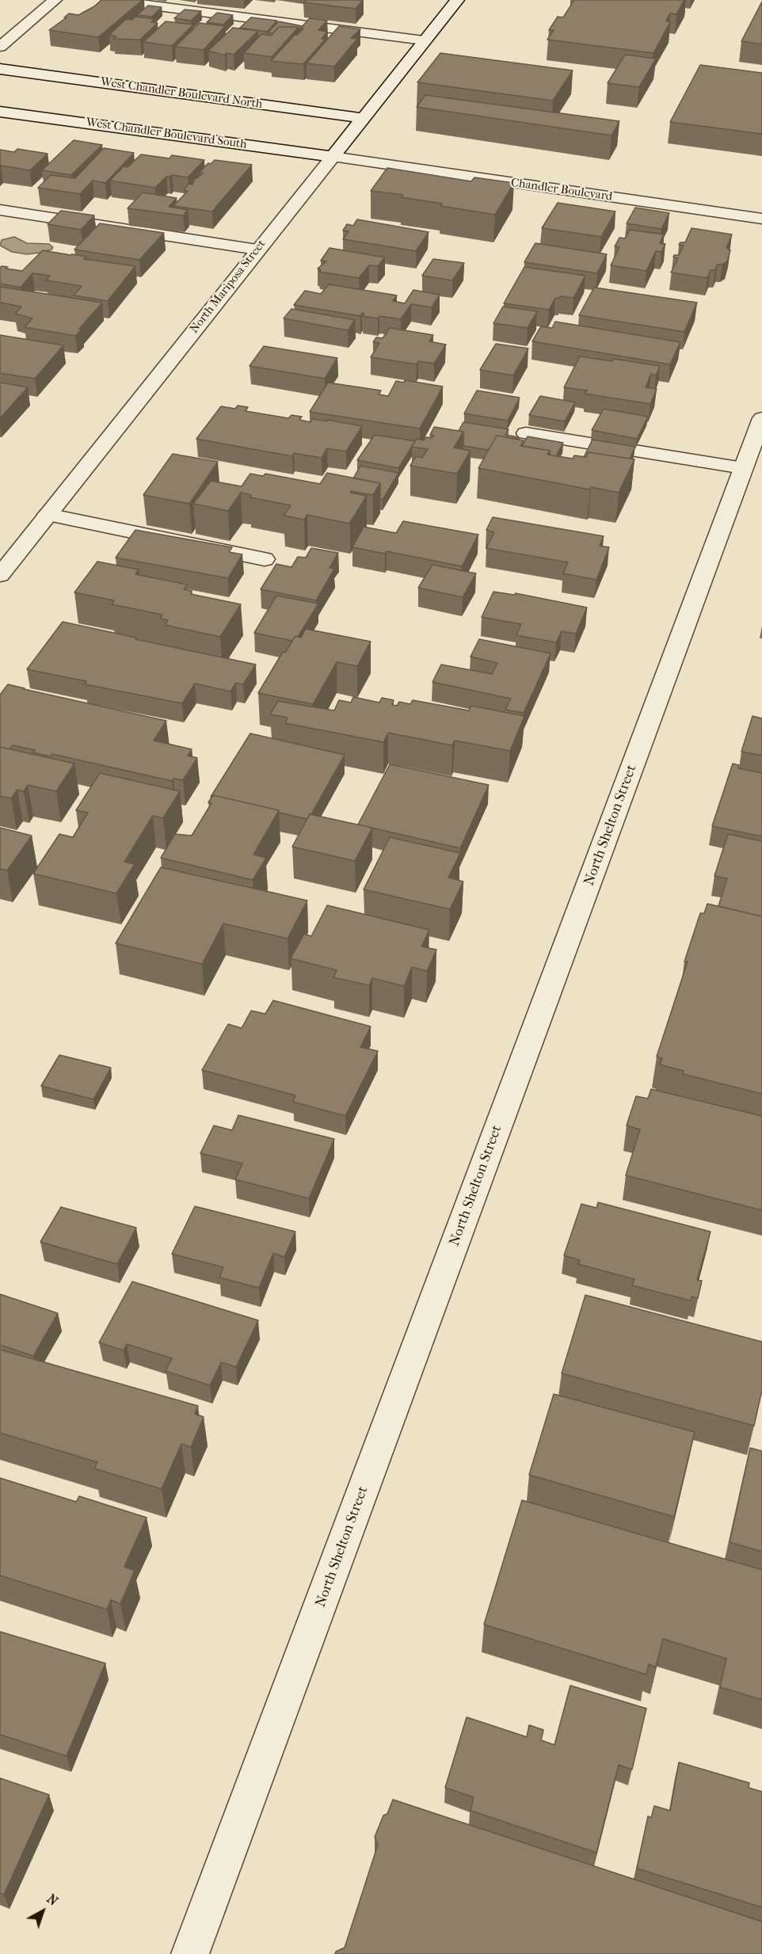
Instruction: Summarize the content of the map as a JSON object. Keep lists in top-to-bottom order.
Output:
{
  "streets": {
    "street": [
      "West Chandler Boulevard North",
      "West Chandler Boulevard South",
      "Chandler Boulevard",
      "North Mariposa Street",
      "North Shelton Street"
    ]
  },
  "crossings": [
    ["West Chandler Boulevard North", "North Mariposa Street"],
    ["West Chandler Boulevard South", "Chandler Boulevard"],
    ["West Chandler Boulevard South", "North Mariposa Street"],
    ["Chandler Boulevard", "North Mariposa Street"]
  ],
  "north": "top right"
}
